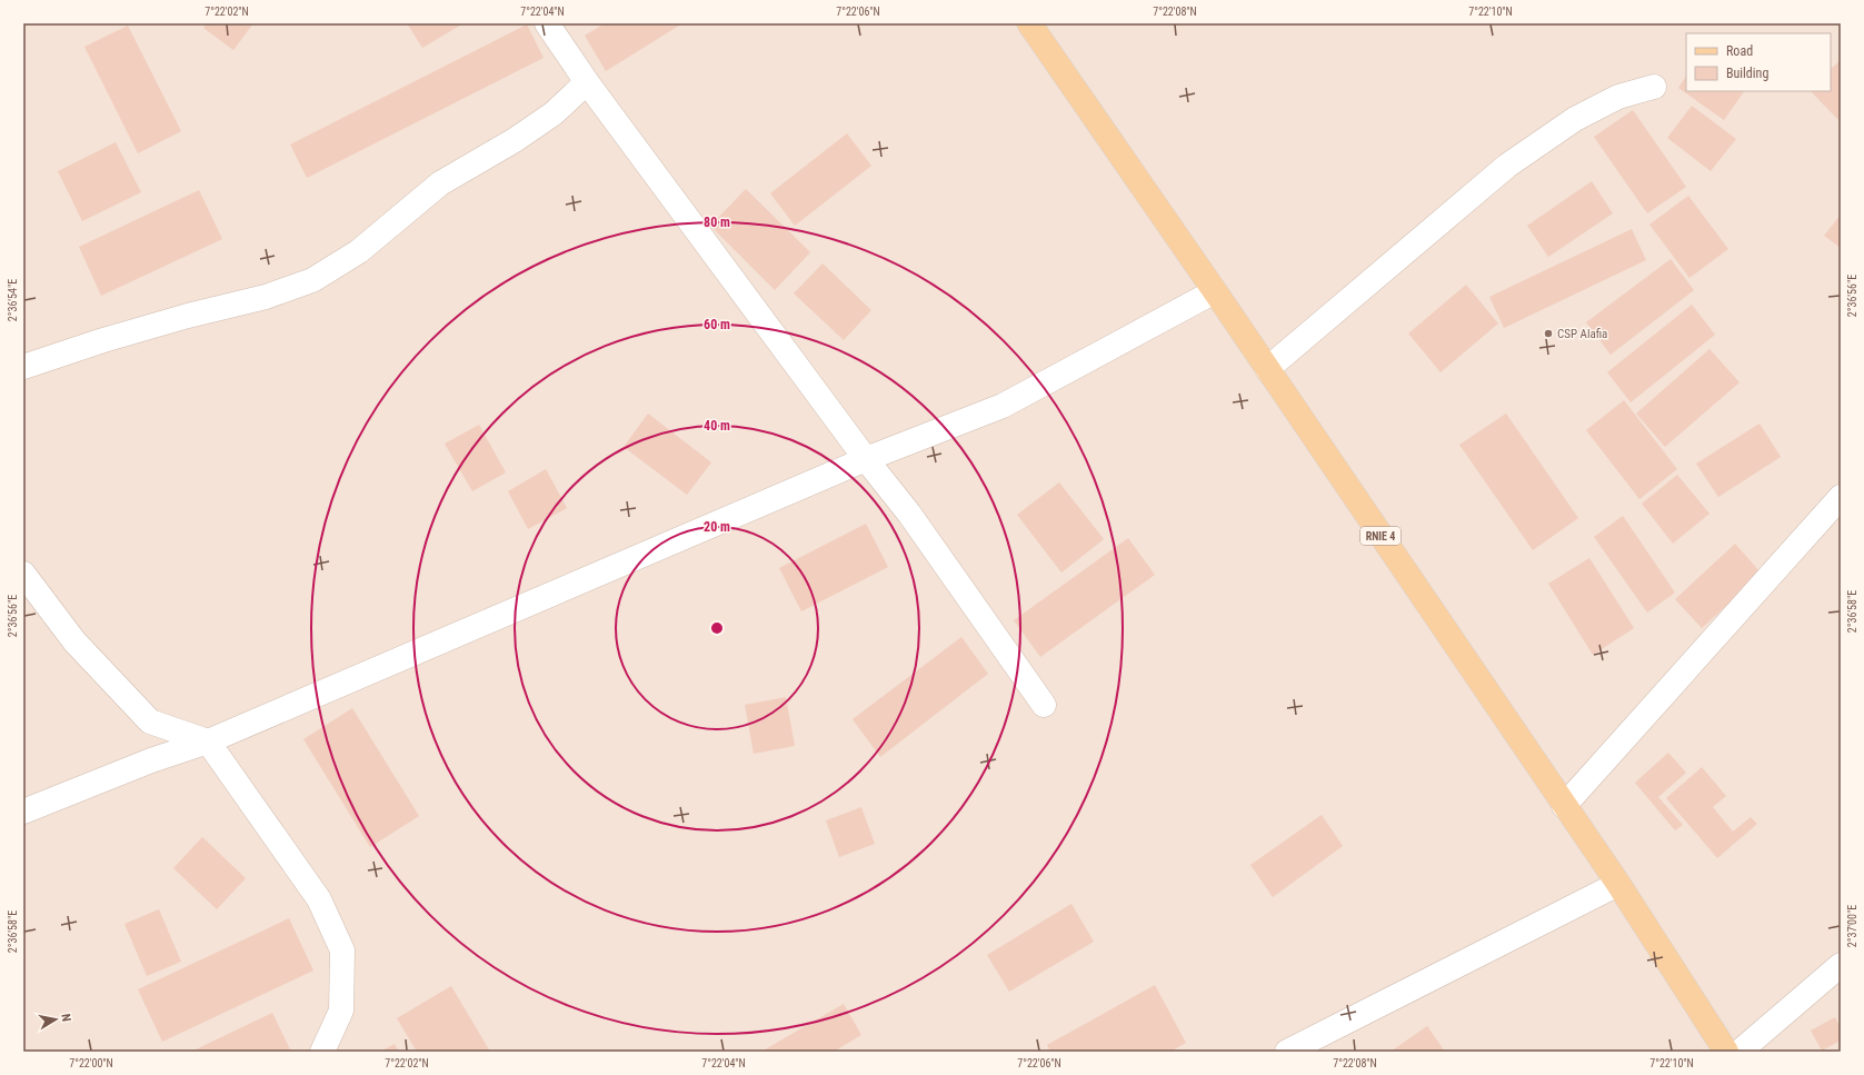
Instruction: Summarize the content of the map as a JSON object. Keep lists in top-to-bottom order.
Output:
{
  "streets": {
    "main road": ["RNIE 4"]
  },
  "places": ["CSP Alafia"],
  "legend": ["Road", "Building"],
  "north": "right",
  "coordinates": [
    "7°22'02\"N",
    "7°22'04\"N",
    "7°22'06\"N",
    "7°22'08\"N",
    "7°22'10\"N",
    "2°36'56\"E",
    "2°36'54\"E",
    "2°36'58\"E",
    "2°37'00\"E",
    "7°22'00\"N"
  ],
  "rings": [
    "80 m",
    "60 m",
    "40 m",
    "20 m"
  ]
}
